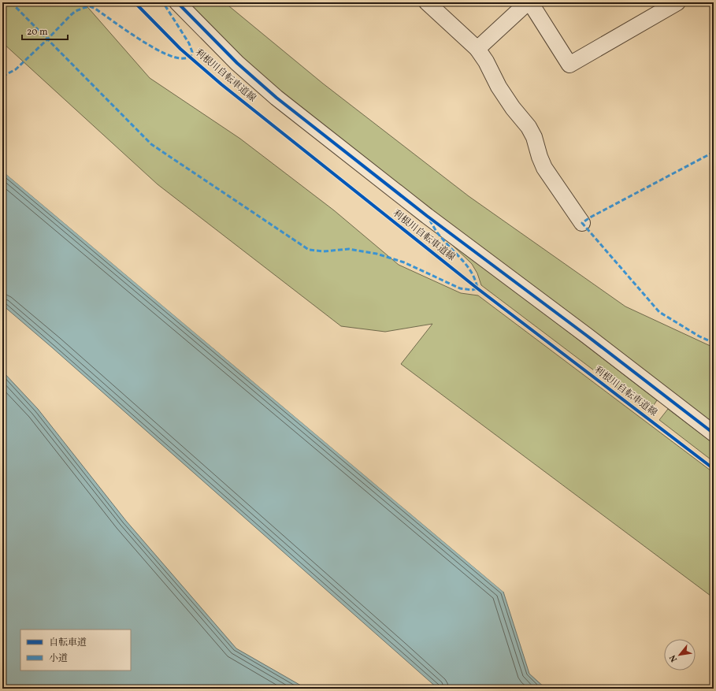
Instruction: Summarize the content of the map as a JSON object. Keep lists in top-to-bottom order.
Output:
{
  "streets": {
    "cycle path": ["利根川自転車道線"]
  },
  "legend": ["自転車道", "小道"],
  "scale_bar": "20 m",
  "north": "bottom left"
}
